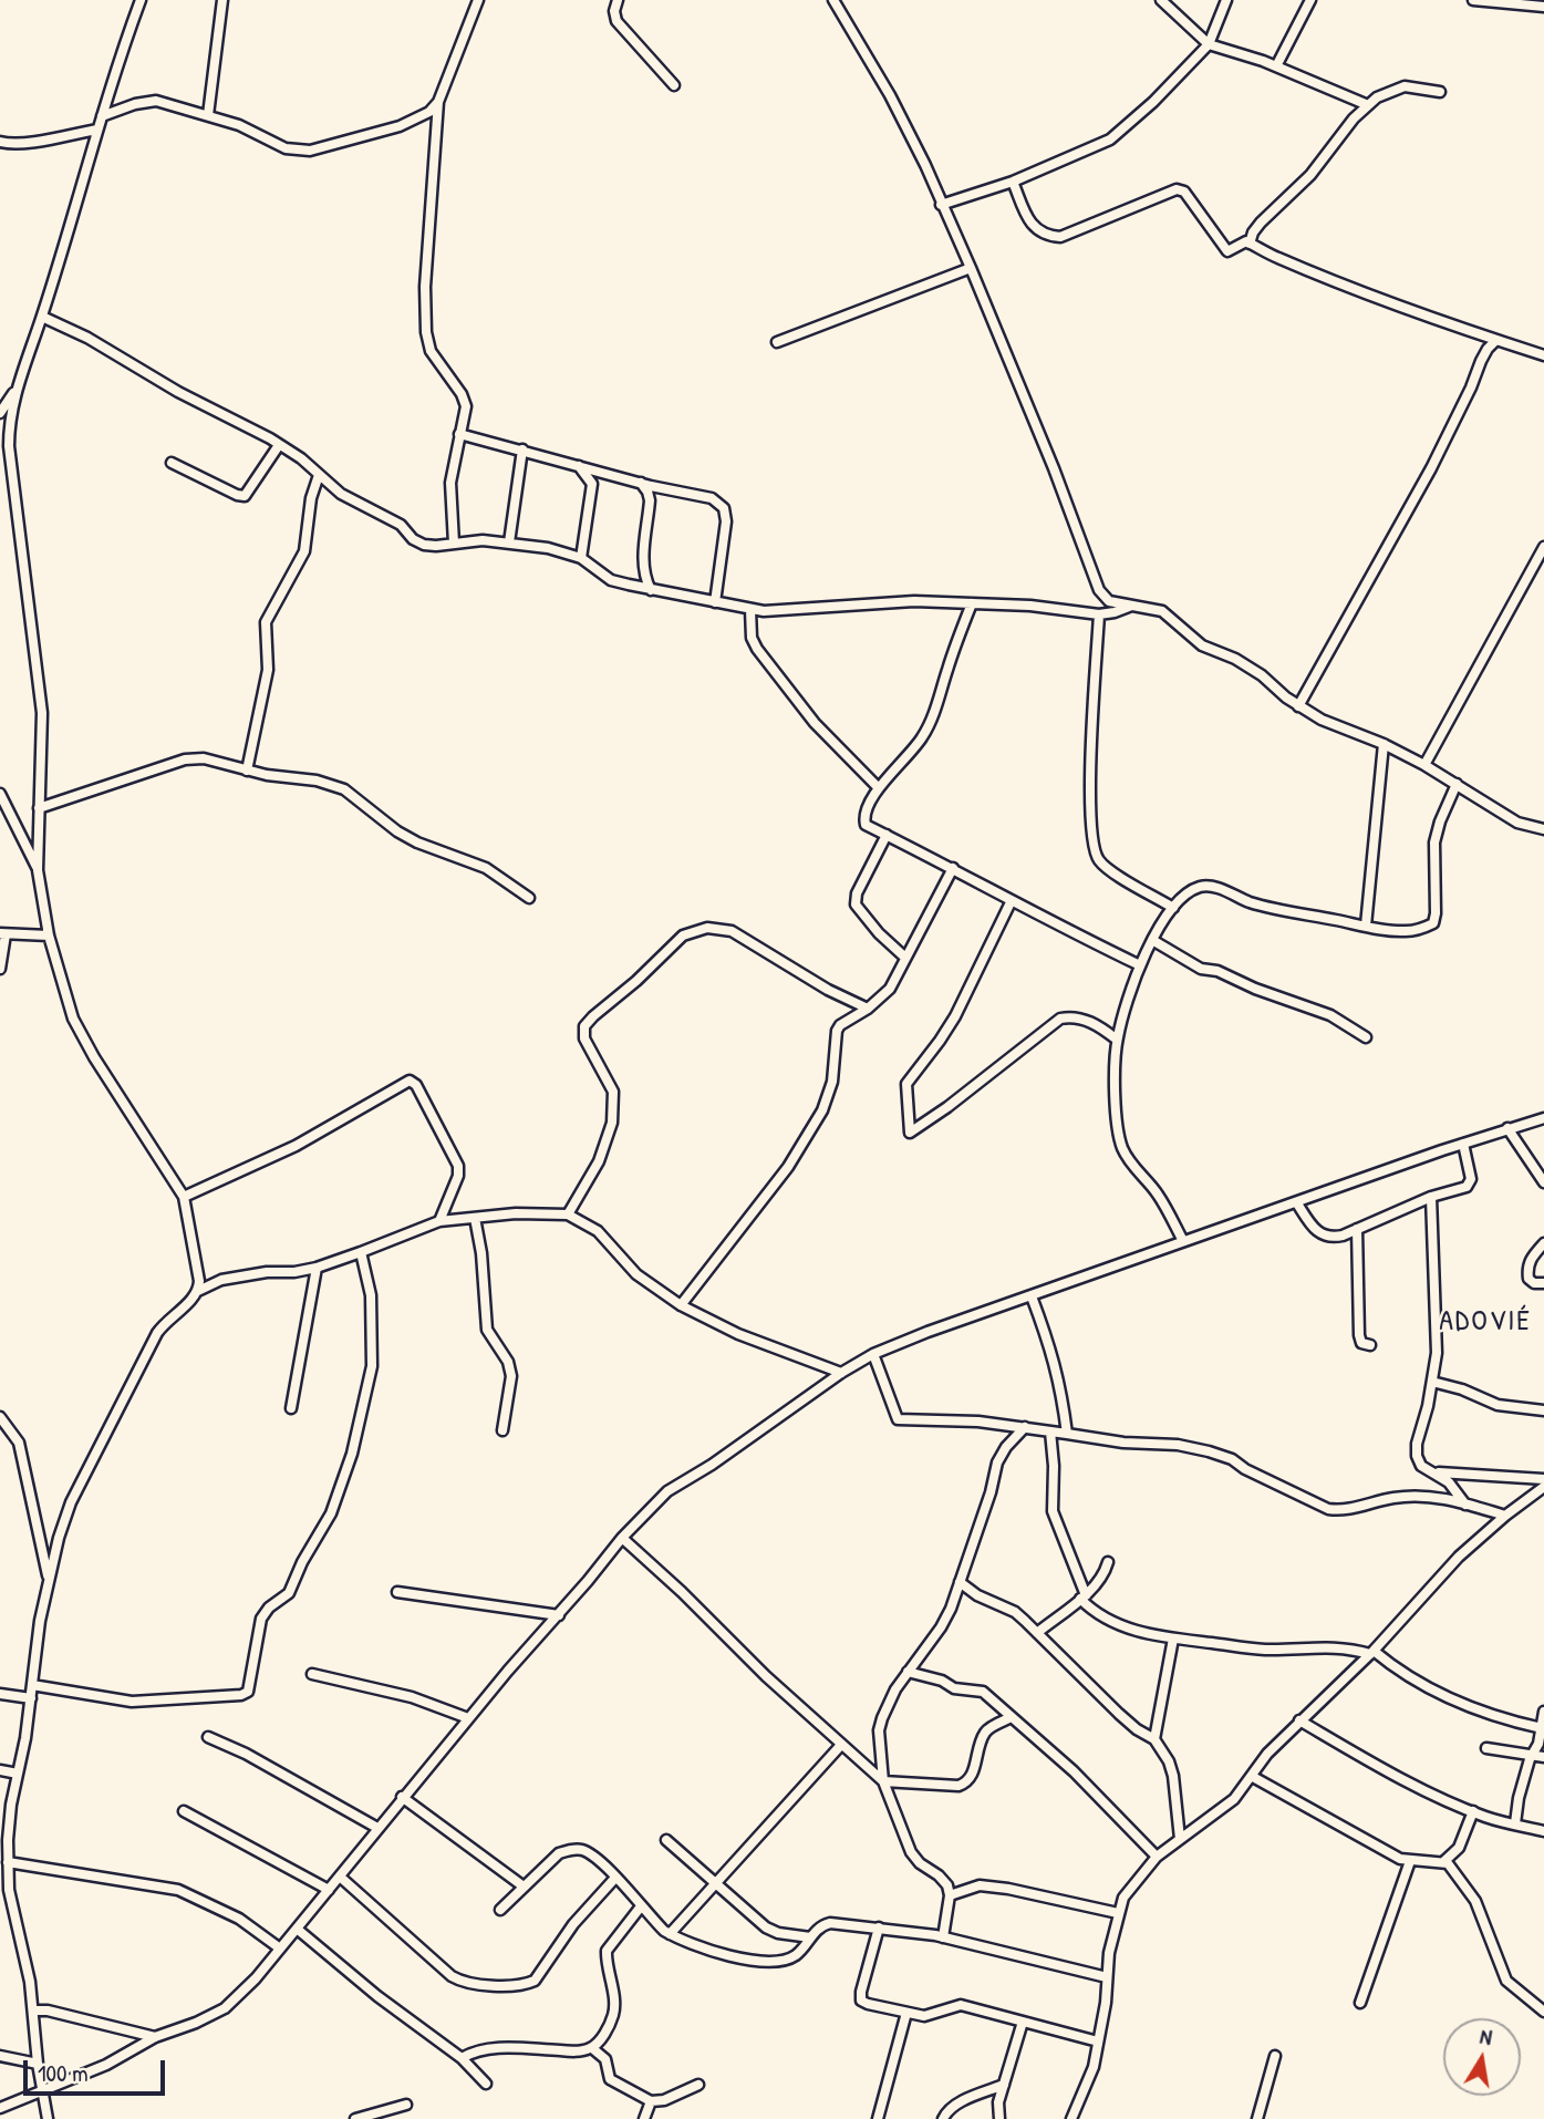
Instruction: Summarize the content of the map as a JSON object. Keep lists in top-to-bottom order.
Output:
{
  "districts": ["ADOVIÉ"],
  "scale_bar": "100 m",
  "north": "top"
}
